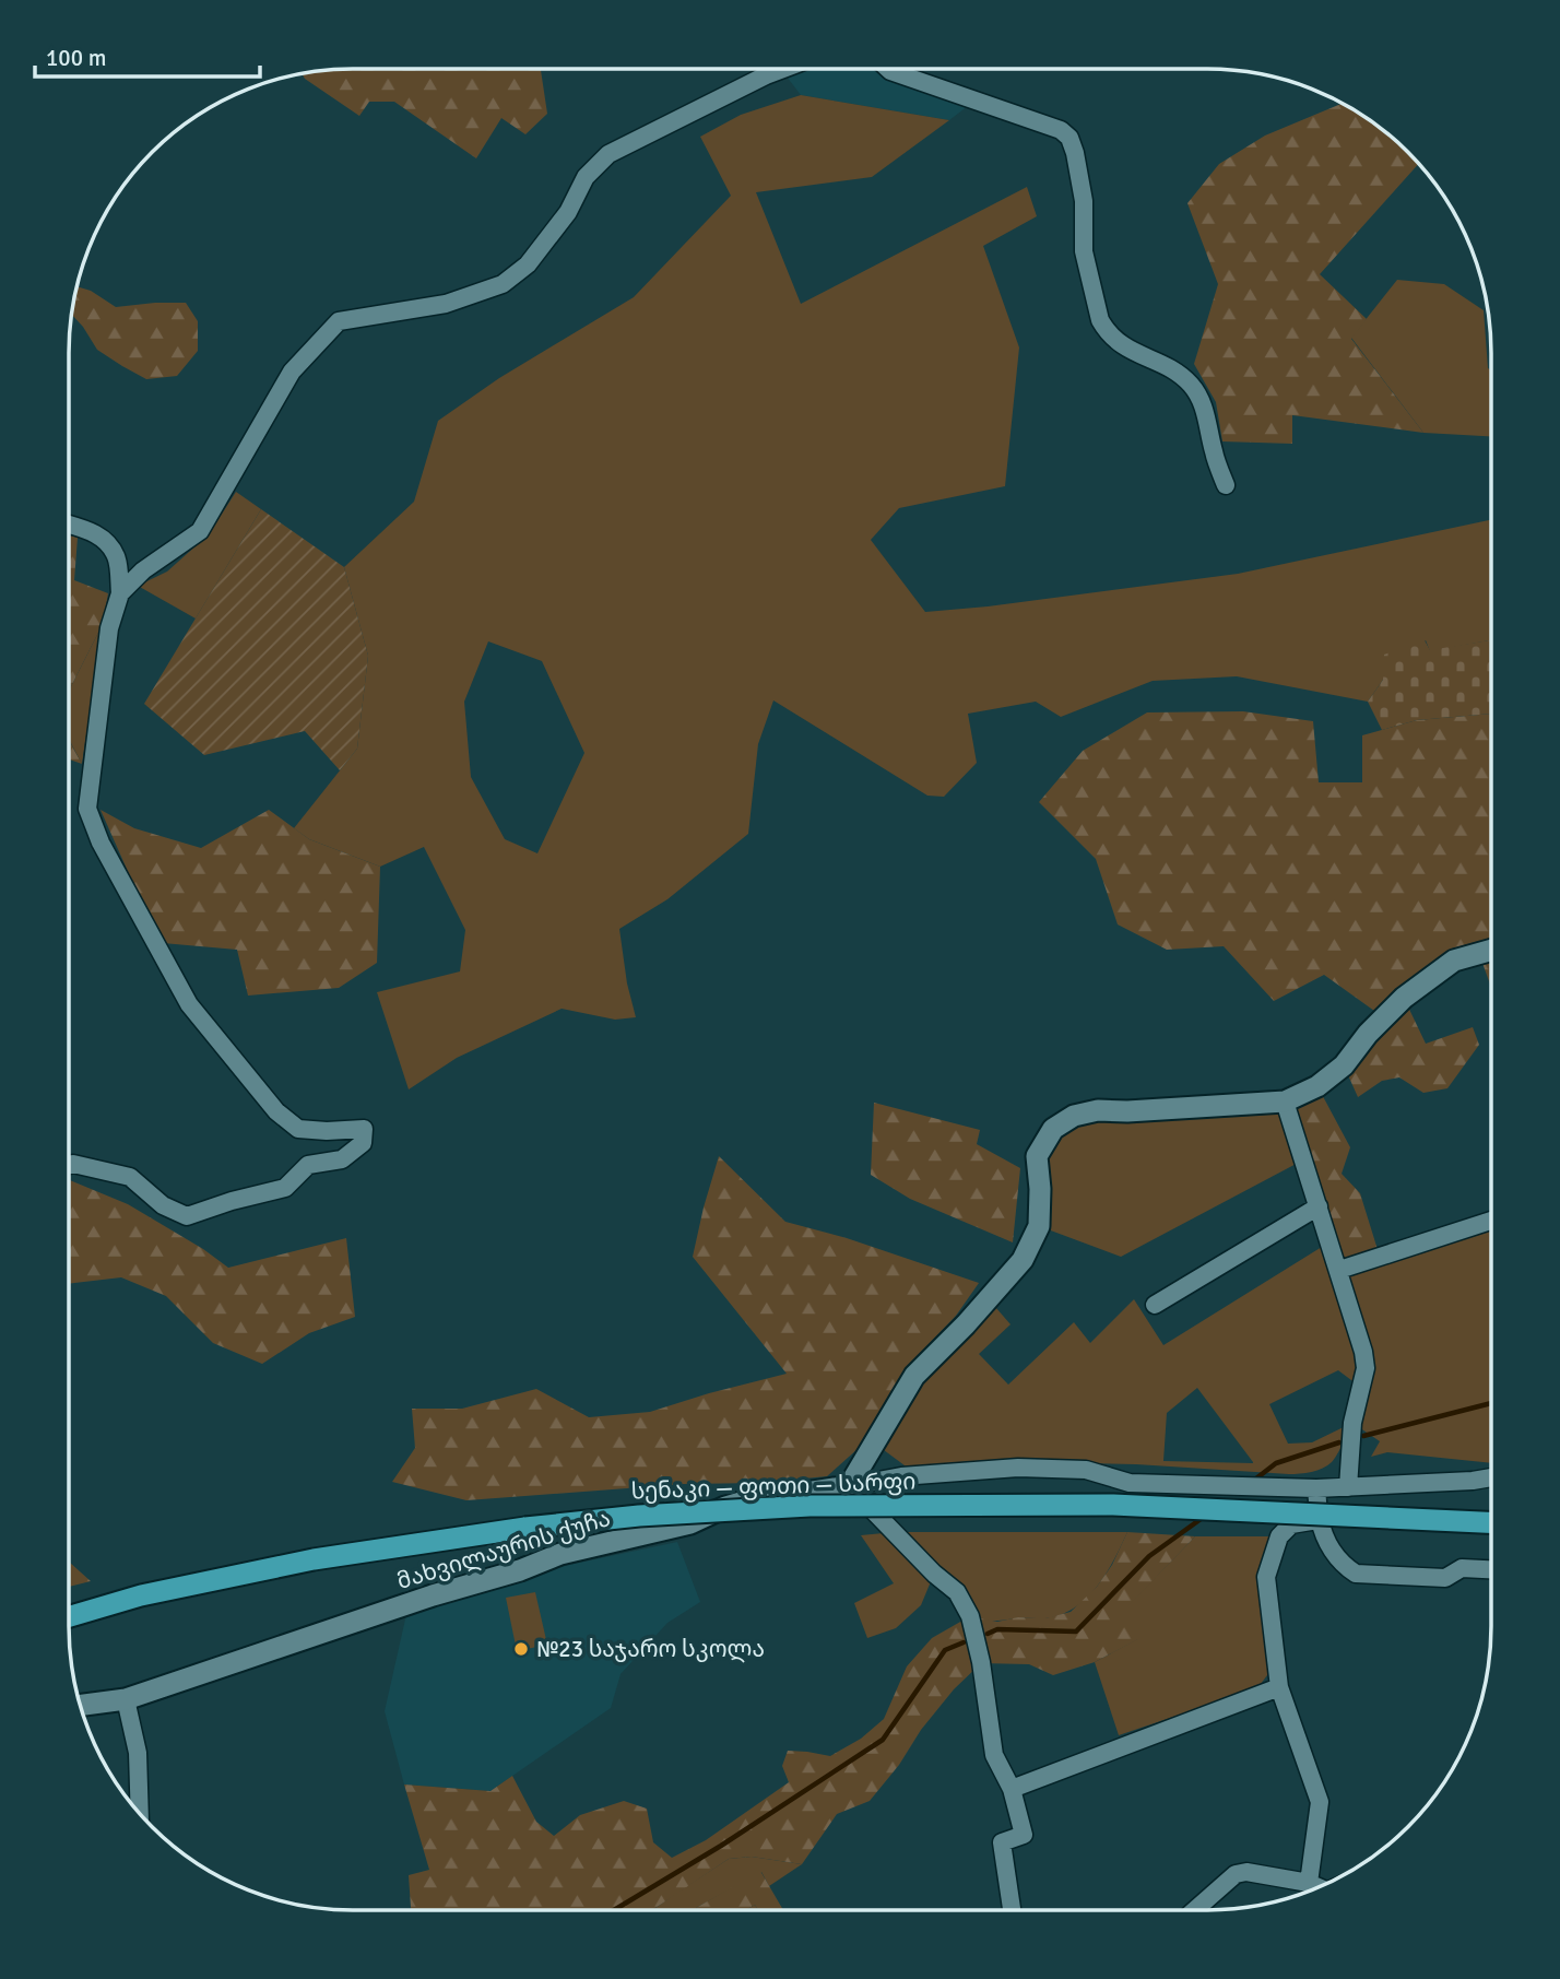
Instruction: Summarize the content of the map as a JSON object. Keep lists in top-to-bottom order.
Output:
{
  "streets": {
    "highway": ["სენაკი — ფოთი — სარფი"],
    "street": ["მახვილაურის ქუჩა"]
  },
  "places": ["№23 საჯარო სკოლა"],
  "scale_bar": "100 m"
}
